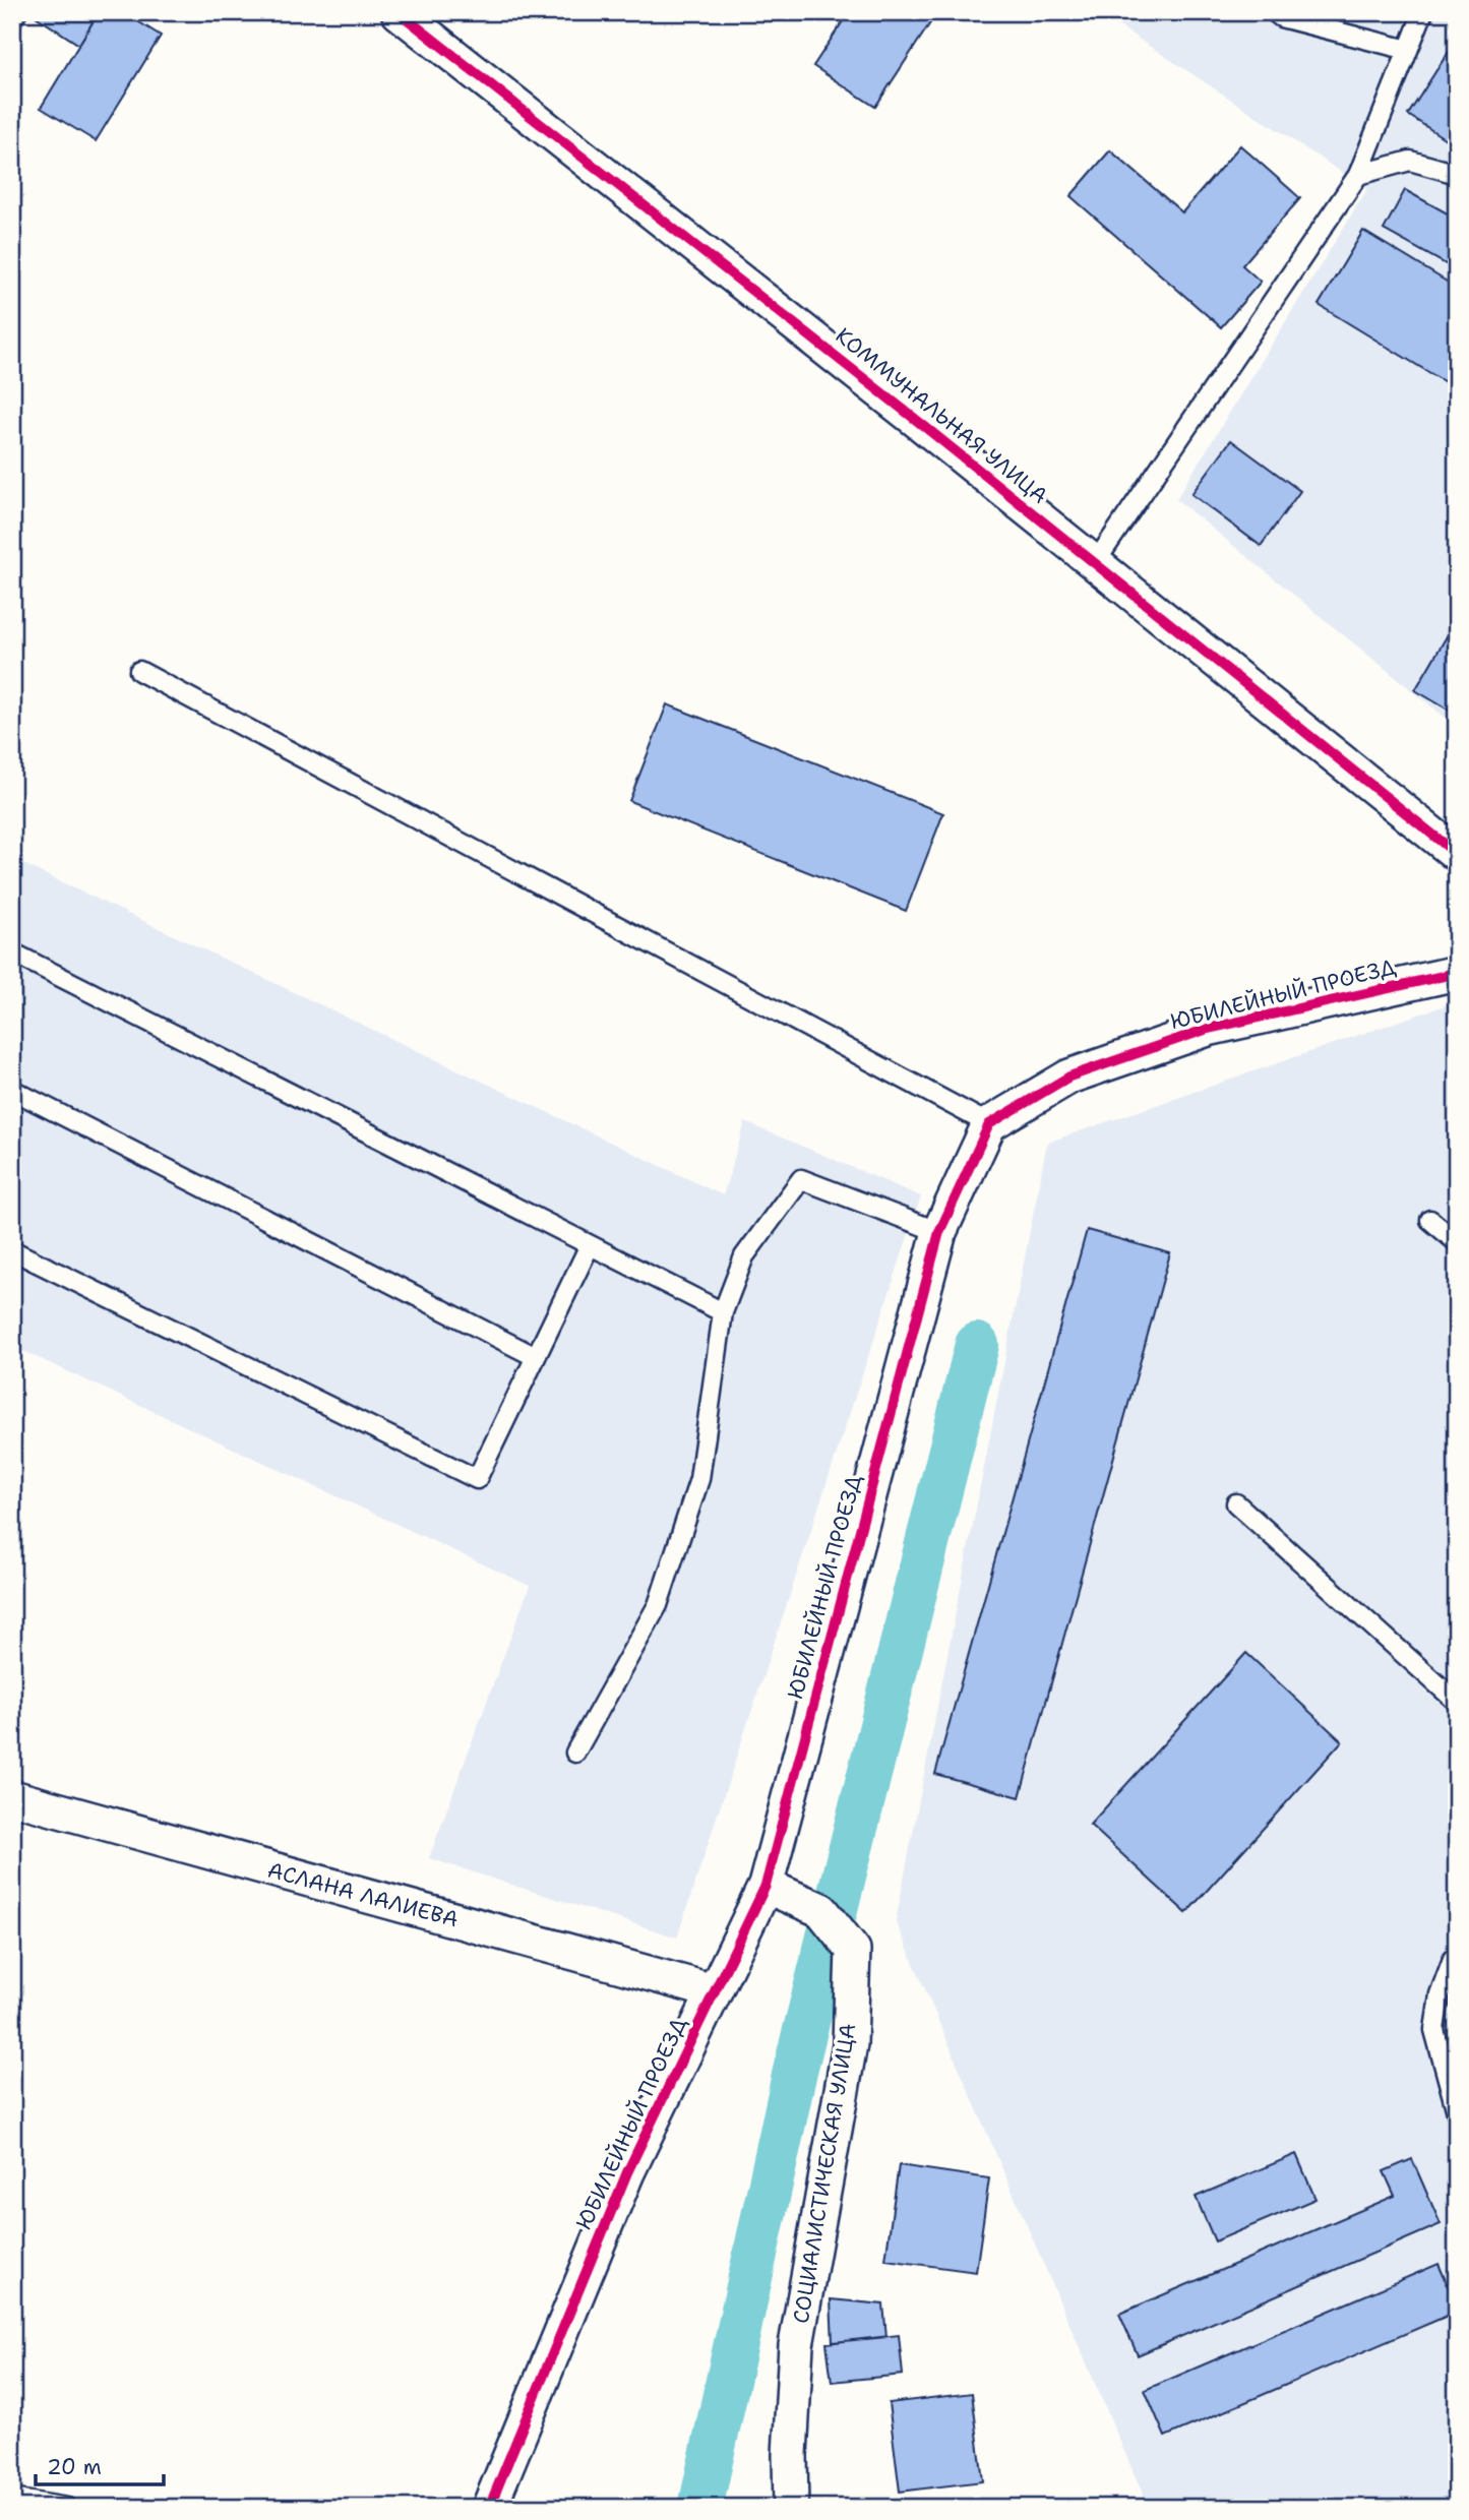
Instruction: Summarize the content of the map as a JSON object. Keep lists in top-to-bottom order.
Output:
{
  "streets": {
    "street": [
      "КОММУНАЛЬНАЯ УЛИЦА",
      "ЮБИЛЕЙНЫЙ ПРОЕЗД",
      "АСЛАНА ЛАЛИЕВА",
      "СОЦИАЛИСТИЧЕСКАЯ УЛИЦА"
    ]
  },
  "crossings": [
    ["ЮБИЛЕЙНЫЙ ПРОЕЗД", "АСЛАНА ЛАЛИЕВА"],
    ["ЮБИЛЕЙНЫЙ ПРОЕЗД", "СОЦИАЛИСТИЧЕСКАЯ УЛИЦА"]
  ],
  "scale_bar": "20 m"
}
